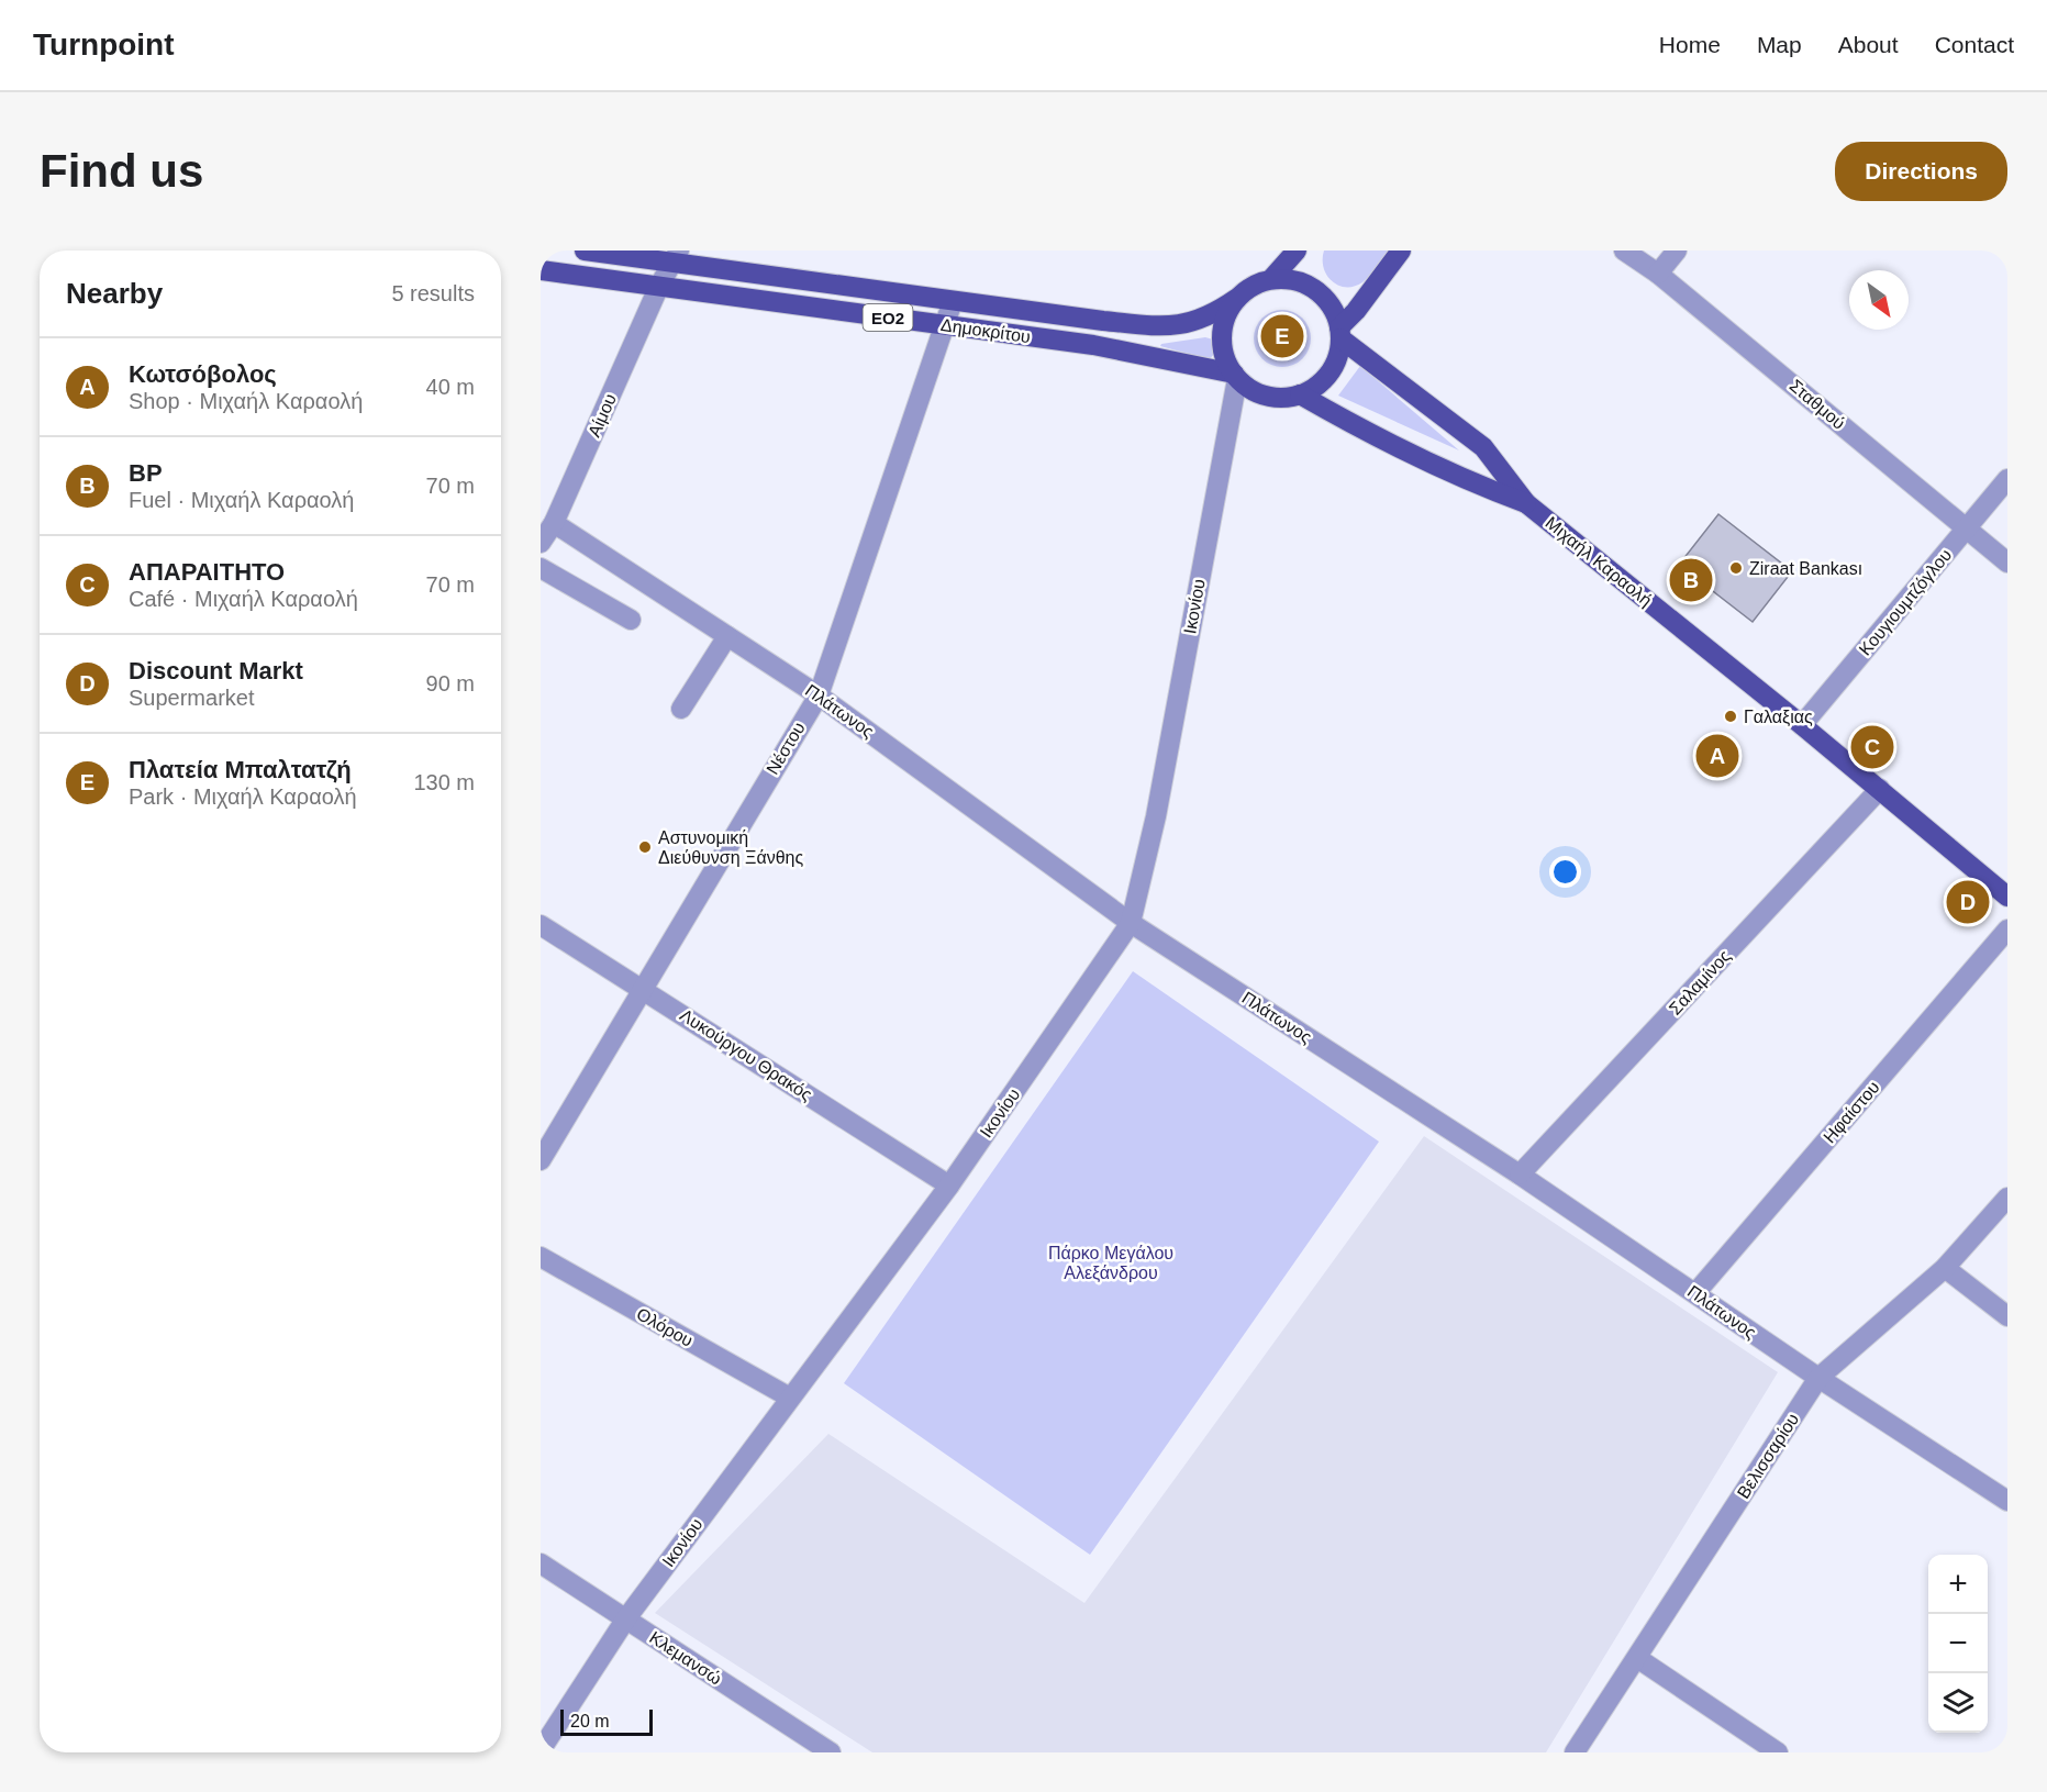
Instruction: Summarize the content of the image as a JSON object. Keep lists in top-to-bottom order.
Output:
{
  "streets": {
    "main road": ["ΕΟ2", "Δημοκρίτου", "Μιχαήλ Καραολή"],
    "street": [
      "Σταθμού",
      "Αίμου",
      "Κουγιουμτζόγλου",
      "Ικονίου",
      "Πλάτωνος",
      "Νέστου",
      "Σαλαμίνος",
      "Λυκούργου Θρακός",
      "Ηφαίστου",
      "Ολόρου",
      "Βελισσαρίου",
      "Κλεμανσώ"
    ]
  },
  "crossings": [
    ["ΕΟ2", "Δημοκρίτου"],
    ["ΕΟ2", "Μιχαήλ Καραολή"],
    ["ΕΟ2", "Ικονίου"],
    ["Δημοκρίτου", "Αίμου"],
    ["Δημοκρίτου", "Μιχαήλ Καραολή"],
    ["Δημοκρίτου", "Ικονίου"],
    ["Δημοκρίτου", "Νέστου"],
    ["Σταθμού", "Κουγιουμτζόγλου"],
    ["Αίμου", "Πλάτωνος"],
    ["Μιχαήλ Καραολή", "Κουγιουμτζόγλου"],
    ["Μιχαήλ Καραολή", "Ικονίου"],
    ["Μιχαήλ Καραολή", "Σαλαμίνος"],
    ["Ικονίου", "Πλάτωνος"],
    ["Ικονίου", "Λυκούργου Θρακός"],
    ["Ικονίου", "Ολόρου"],
    ["Ικονίου", "Κλεμανσώ"],
    ["Πλάτωνος", "Νέστου"],
    ["Πλάτωνος", "Σαλαμίνος"],
    ["Πλάτωνος", "Ηφαίστου"],
    ["Πλάτωνος", "Βελισσαρίου"],
    ["Νέστου", "Λυκούργου Θρακός"]
  ],
  "parks": ["Πάρκο Μεγάλου Αλεξάνδρου"],
  "places": ["Ziraat Bankası", "Γαλαξιας", "Αστυνομική Διεύθυνση Ξάνθης"],
  "scale_bar": "20 m",
  "north": "bottom right",
  "page": {
    "header": "Turnpoint",
    "nav": [
      "Home",
      "Map",
      "About",
      "Contact"
    ],
    "buttons": "Directions",
    "title": "Find us",
    "heading": ["Nearby", "5 results"],
    "pins": [
      "E",
      "B",
      "C",
      "A",
      "D"
    ],
    "list": [
      {
        "mark": "A",
        "name": "Κωτσόβολος",
        "note": "Shop · Μιχαήλ Καραολή",
        "value": "40 m"
      },
      {
        "mark": "B",
        "name": "BP",
        "note": "Fuel · Μιχαήλ Καραολή",
        "value": "70 m"
      },
      {
        "mark": "C",
        "name": "ΑΠΑΡΑΙΤΗΤΟ",
        "note": "Café · Μιχαήλ Καραολή",
        "value": "70 m"
      },
      {
        "mark": "D",
        "name": "Discount Markt",
        "note": "Supermarket",
        "value": "90 m"
      },
      {
        "mark": "E",
        "name": "Πλατεία Μπαλτατζή",
        "note": "Park · Μιχαήλ Καραολή",
        "value": "130 m"
      }
    ],
    "map_buttons": ["+", "−"],
    "scale": "20 m"
  }
}
